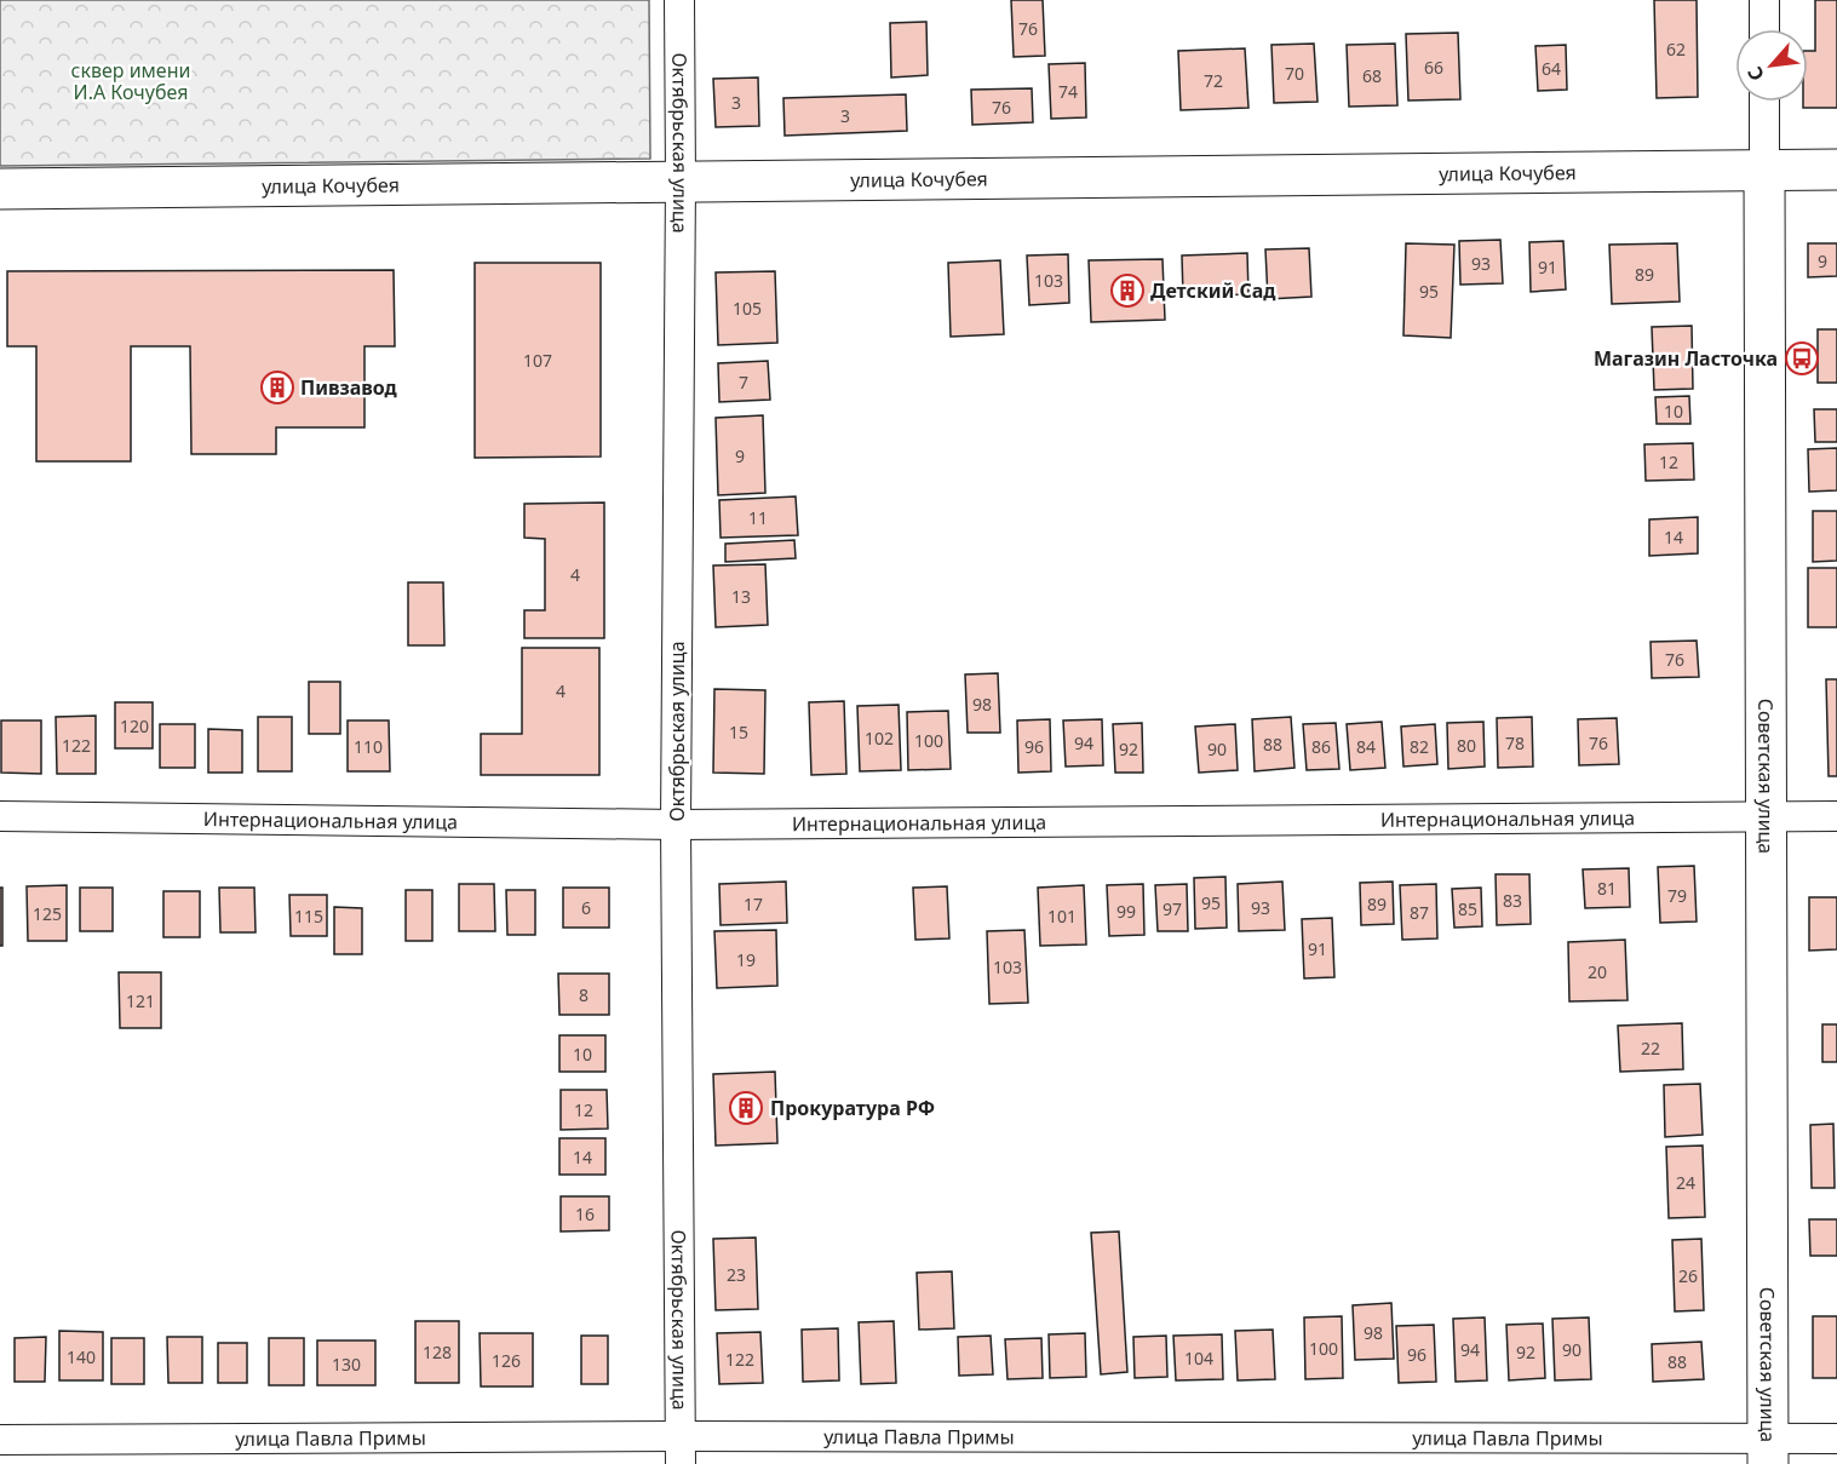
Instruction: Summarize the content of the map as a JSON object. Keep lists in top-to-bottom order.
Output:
{
  "streets": {
    "main road": ["улица Кочубея", "Советская улица"],
    "street": ["Октябрьская улица", "Интернациональная улица", "улица Павла Примы"]
  },
  "crossings": [
    ["Октябрьская улица", "улица Кочубея"],
    ["Октябрьская улица", "Интернациональная улица"],
    ["Октябрьская улица", "улица Павла Примы"],
    ["улица Кочубея", "Советская улица"],
    ["Советская улица", "Интернациональная улица"],
    ["Советская улица", "улица Павла Примы"]
  ],
  "parks": ["сквер имени И.А Кочубея"],
  "places": {
    "building": ["Детский Сад", "Пивзавод", "Прокуратура РФ"],
    "bus stop": ["Магазин Ласточка"]
  },
  "house_numbers": [
    "76",
    "62",
    "66",
    "64",
    "70",
    "68",
    "72",
    "74",
    "3",
    "76",
    "3",
    "9",
    "93",
    "91",
    "89",
    "103",
    "95",
    "105",
    "107",
    "7",
    "10",
    "9",
    "12",
    "11",
    "14",
    "4",
    "13",
    "76",
    "4",
    "98",
    "120",
    "15",
    "102",
    "100",
    "94",
    "78",
    "76",
    "88",
    "122",
    "80",
    "110",
    "96",
    "86",
    "84",
    "82",
    "92",
    "90",
    "81",
    "79",
    "83",
    "95",
    "17",
    "89",
    "6",
    "93",
    "97",
    "85",
    "99",
    "87",
    "125",
    "115",
    "101",
    "91",
    "19",
    "103",
    "20",
    "8",
    "121",
    "22",
    "10",
    "12",
    "14",
    "24",
    "16",
    "23",
    "26",
    "98",
    "100",
    "94",
    "90",
    "128",
    "92",
    "96",
    "140",
    "104",
    "122",
    "126",
    "88",
    "130"
  ],
  "north": "bottom left"
}
